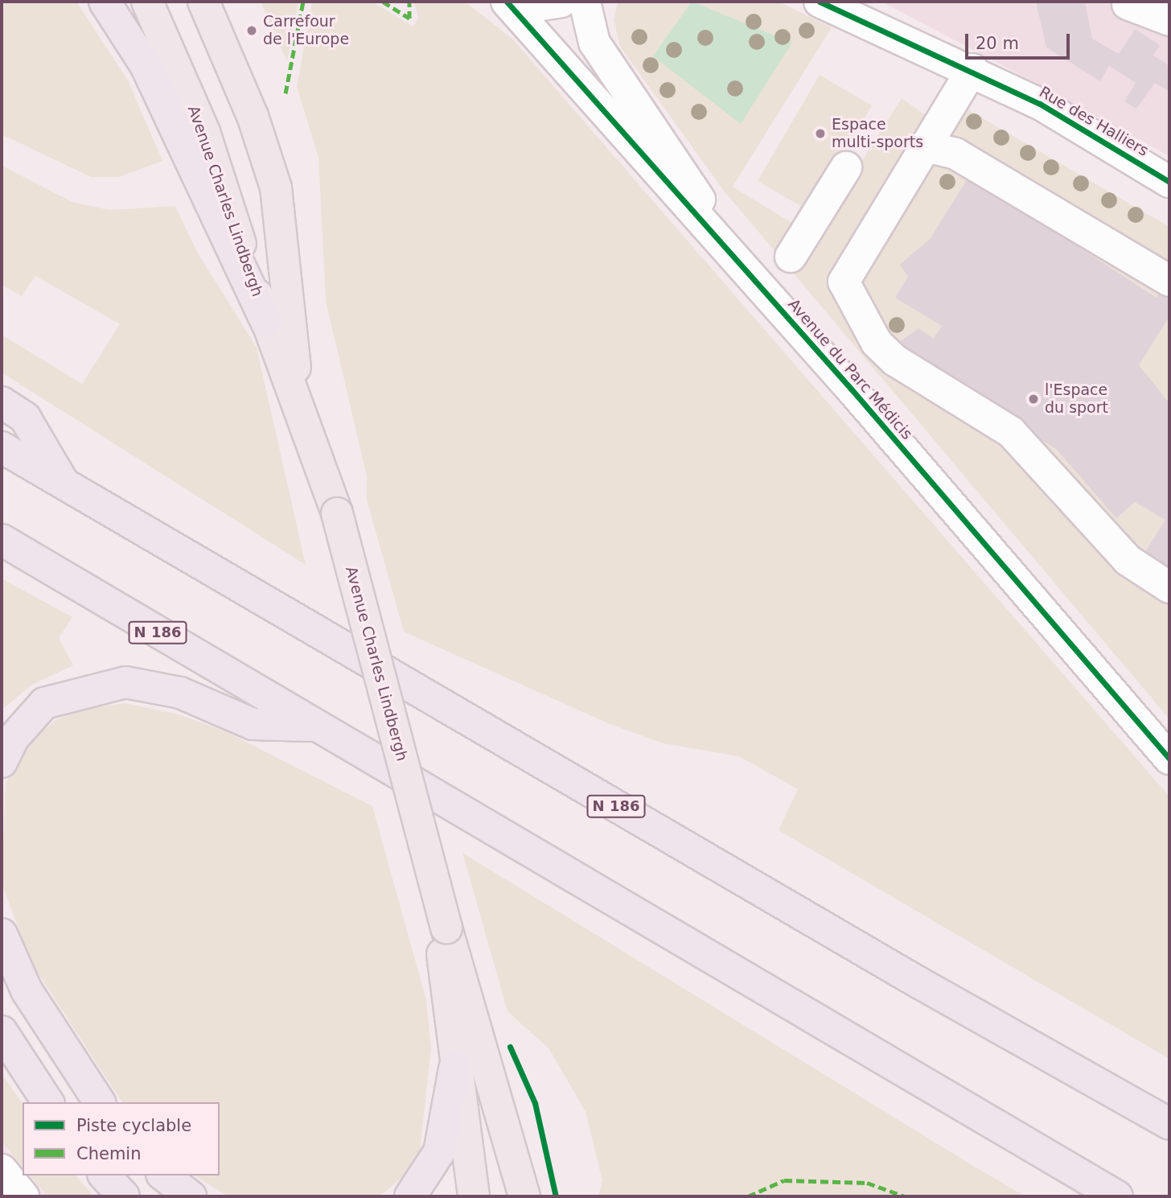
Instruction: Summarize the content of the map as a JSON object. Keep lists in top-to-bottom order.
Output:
{
  "streets": {
    "highway": ["N 186"],
    "main road": ["Avenue Charles Lindbergh"],
    "street": ["Rue des Halliers", "Avenue du Parc Médicis"]
  },
  "places": ["Carrefour de l'Europe", "Espace multi-sports", "l'Espace du sport"],
  "legend": ["Piste cyclable", "Chemin"],
  "scale_bar": "20 m"
}
